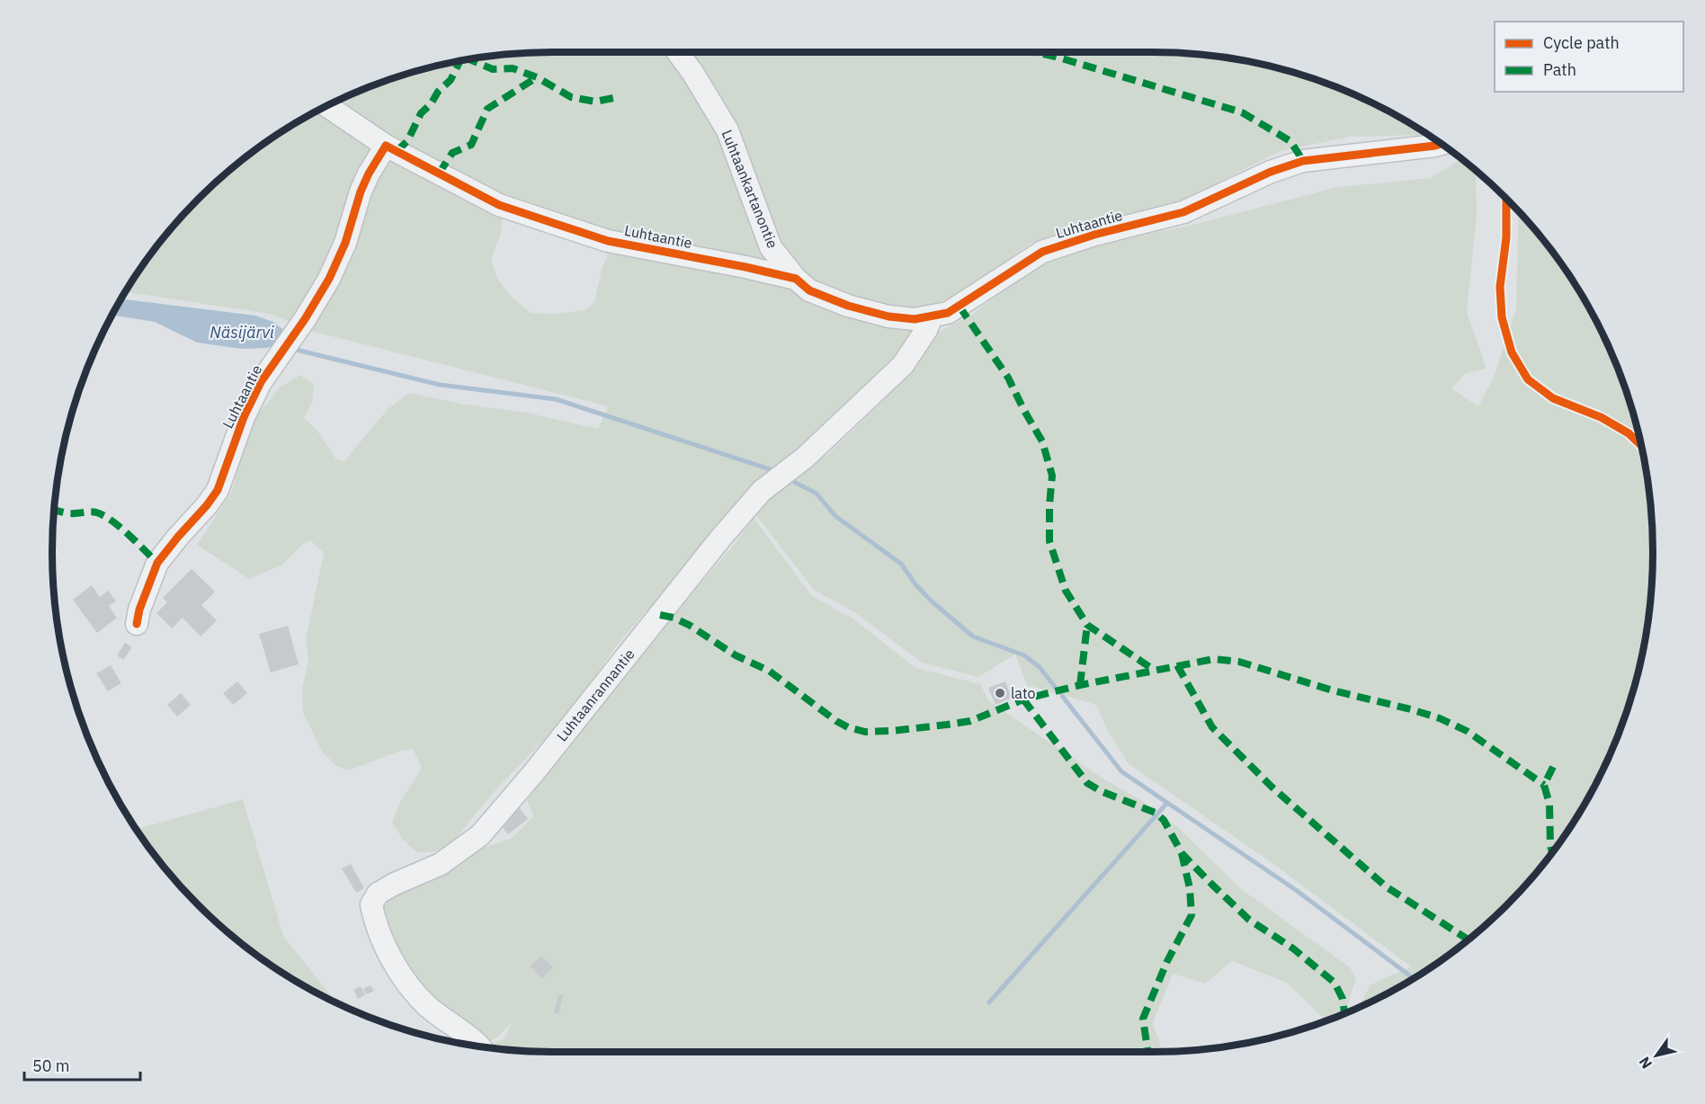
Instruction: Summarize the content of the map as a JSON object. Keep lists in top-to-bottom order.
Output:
{
  "streets": {
    "street": ["Luhtaankartanontie", "Luhtaantie", "Luhtaanrannantie"]
  },
  "crossings": [
    ["Luhtaankartanontie", "Luhtaantie"],
    ["Luhtaantie", "Luhtaanrannantie"]
  ],
  "water": ["Näsijärvi"],
  "places": ["lato"],
  "legend": ["Cycle path", "Path"],
  "scale_bar": "50 m",
  "north": "bottom left"
}
